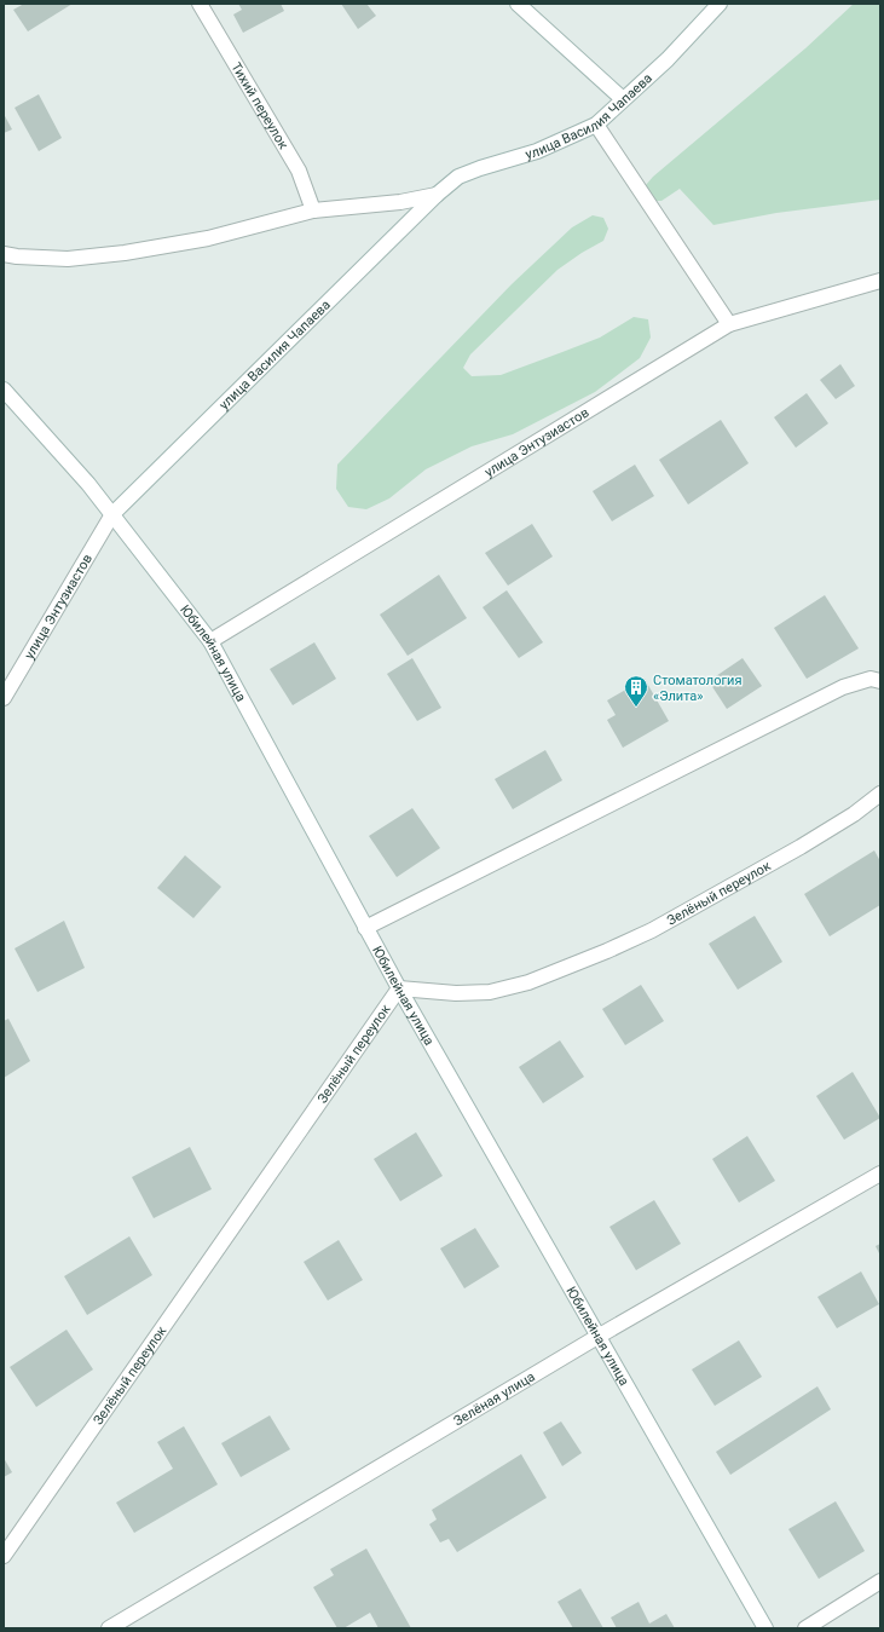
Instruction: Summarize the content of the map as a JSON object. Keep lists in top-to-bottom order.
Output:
{
  "streets": {
    "street": [
      "Тихий переулок",
      "улица Василия Чапаева",
      "улица Энтузиастов",
      "Юбилейная улица",
      "Зелёный переулок",
      "Зелёная улица"
    ]
  },
  "crossings": [
    ["Тихий переулок", "улица Василия Чапаева"],
    ["улица Василия Чапаева", "улица Энтузиастов"],
    ["улица Василия Чапаева", "Юбилейная улица"],
    ["улица Энтузиастов", "Юбилейная улица"],
    ["Юбилейная улица", "Зелёный переулок"],
    ["Юбилейная улица", "Зелёная улица"]
  ],
  "places": {
    "building": ["Стоматология «Элита»"]
  }
}
